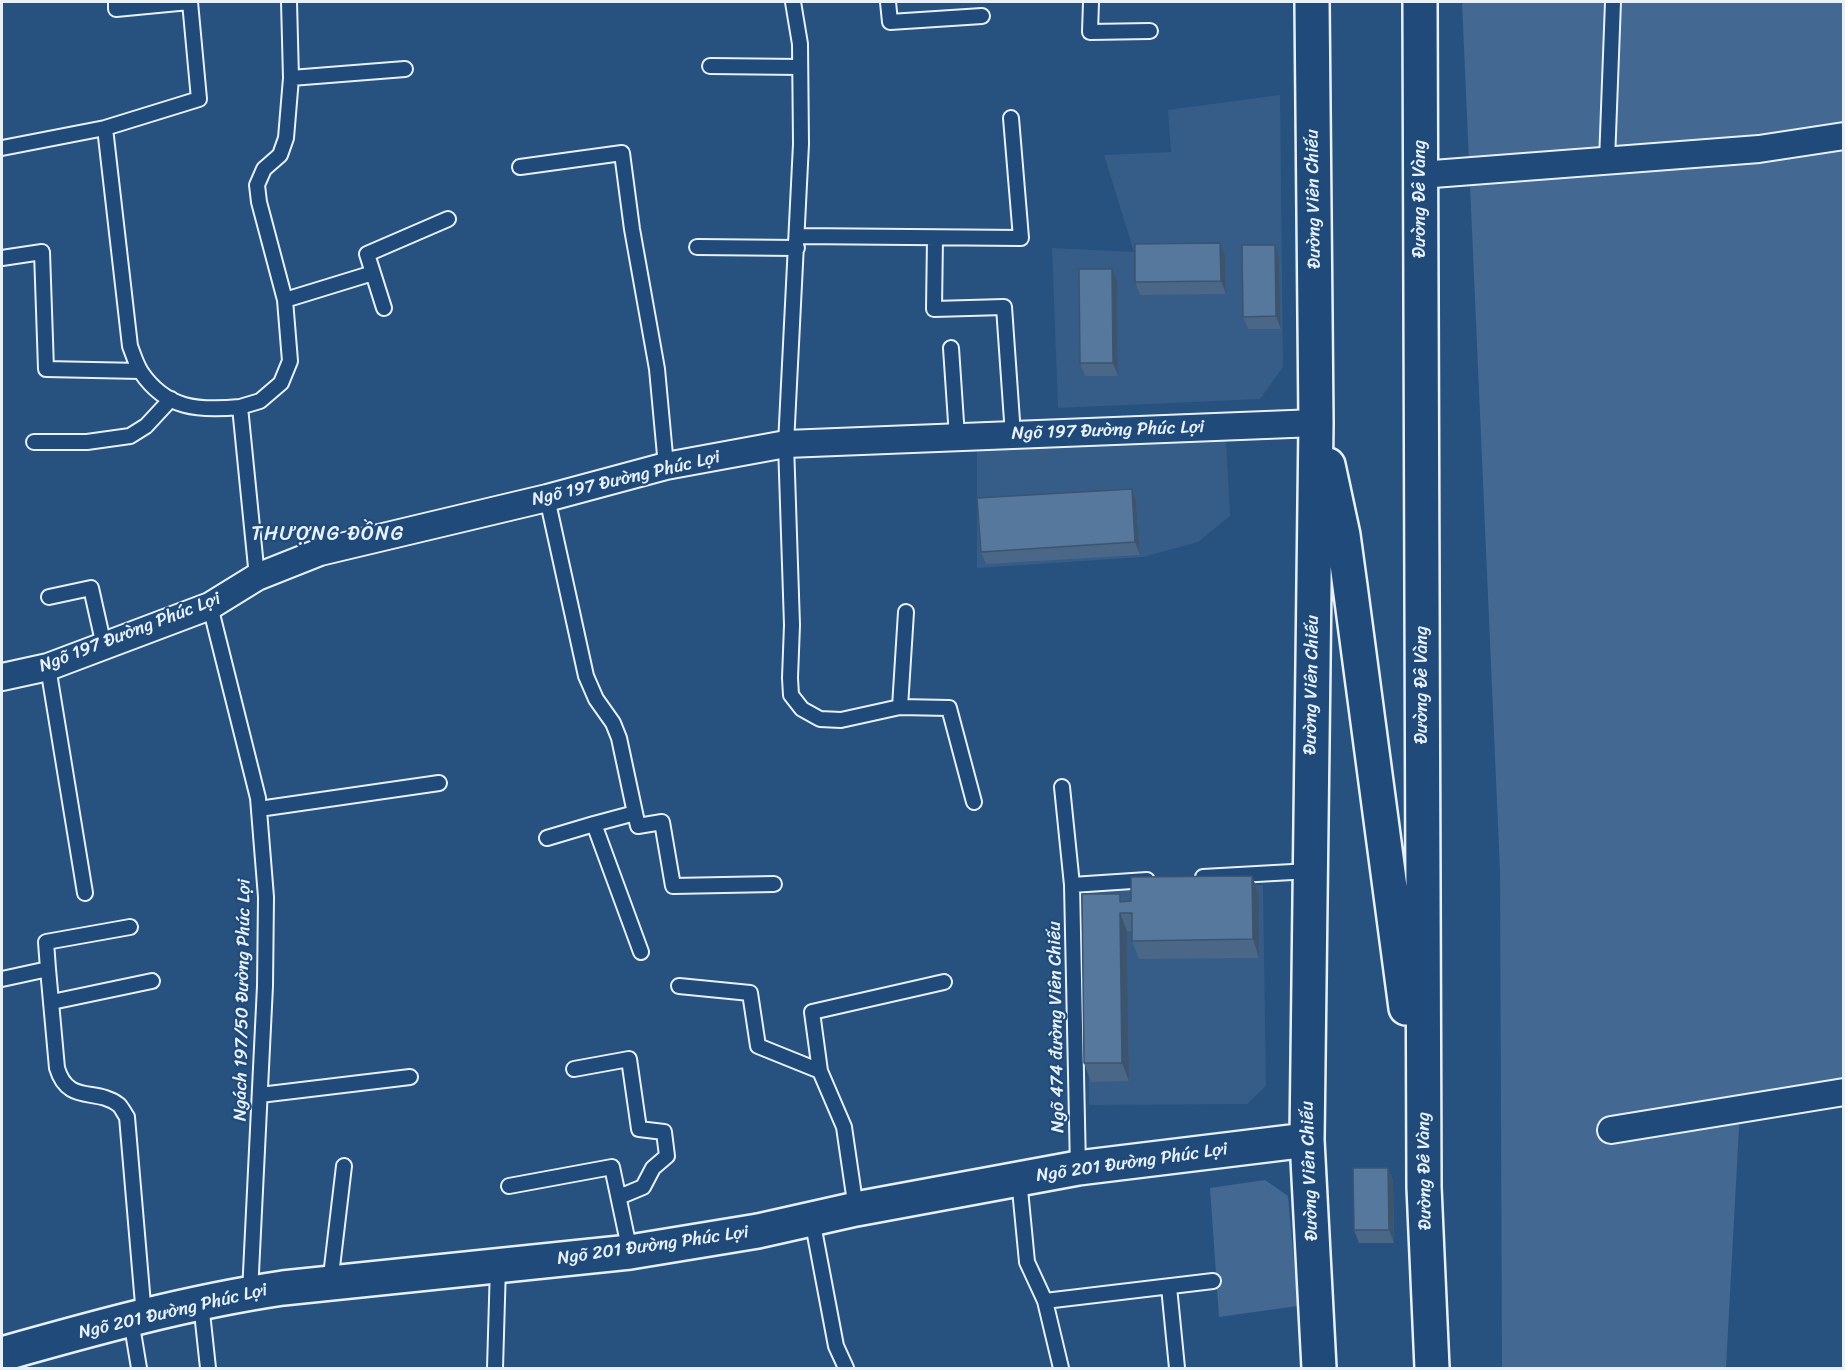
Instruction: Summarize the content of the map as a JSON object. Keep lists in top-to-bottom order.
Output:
{
  "streets": {
    "main road": ["Đường Viên Chiếu", "Đường Đê Vàng", "Ngõ 201 Đường Phúc Lợi"],
    "street": ["Ngõ 197 Đường Phúc Lợi"],
    "lane": ["Ngách 197/50 Đường Phúc Lợi", "Ngõ 474 đường Viên Chiếu"]
  },
  "crossings": [
    ["Đường Viên Chiếu", "Ngõ 197 Đường Phúc Lợi"],
    ["Đường Viên Chiếu", "Ngõ 201 Đường Phúc Lợi"],
    ["Ngõ 197 Đường Phúc Lợi", "Ngách 197/50 Đường Phúc Lợi"],
    ["Ngách 197/50 Đường Phúc Lợi", "Ngõ 201 Đường Phúc Lợi"],
    ["Ngõ 474 đường Viên Chiếu", "Ngõ 201 Đường Phúc Lợi"]
  ],
  "districts": ["THƯỢNG ĐỒNG"]
}
